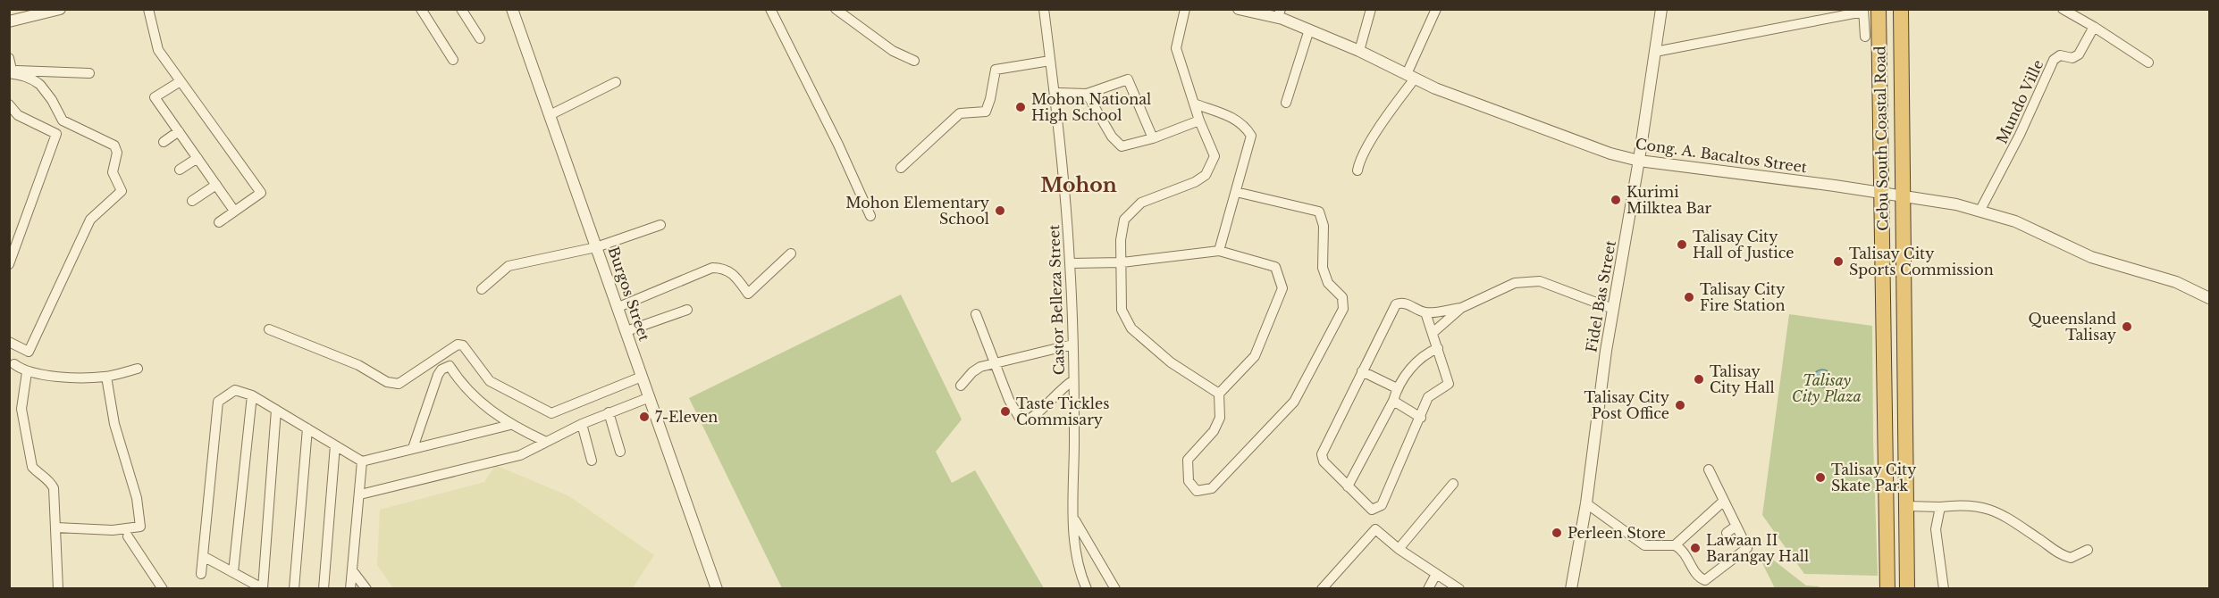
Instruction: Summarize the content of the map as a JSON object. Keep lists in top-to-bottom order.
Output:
{
  "streets": {
    "highway": ["Cebu South Coastal Road"],
    "street": [
      "Mundo Ville",
      "Cong. A. Bacaltos Street",
      "Burgos Street",
      "Fidel Bas Street",
      "Castor Belleza Street"
    ]
  },
  "crossings": [
    ["Mundo Ville", "Cong. A. Bacaltos Street"],
    ["Cebu South Coastal Road", "Cong. A. Bacaltos Street"],
    ["Cong. A. Bacaltos Street", "Fidel Bas Street"]
  ],
  "districts": ["Mohon"],
  "parks": ["Talisay City Plaza"],
  "places": [
    "Mohon National High School",
    "Kurimi Milktea Bar",
    "Mohon Elementary School",
    "Talisay City Hall of Justice",
    "Talisay City Sports Commission",
    "Talisay City Fire Station",
    "Queensland Talisay",
    "Talisay City Hall",
    "Talisay City Post Office",
    "Taste Tickles Commisary",
    "7-Eleven",
    "Talisay City Skate Park",
    "Perleen Store",
    "Lawaan II Barangay Hall"
  ]
}
